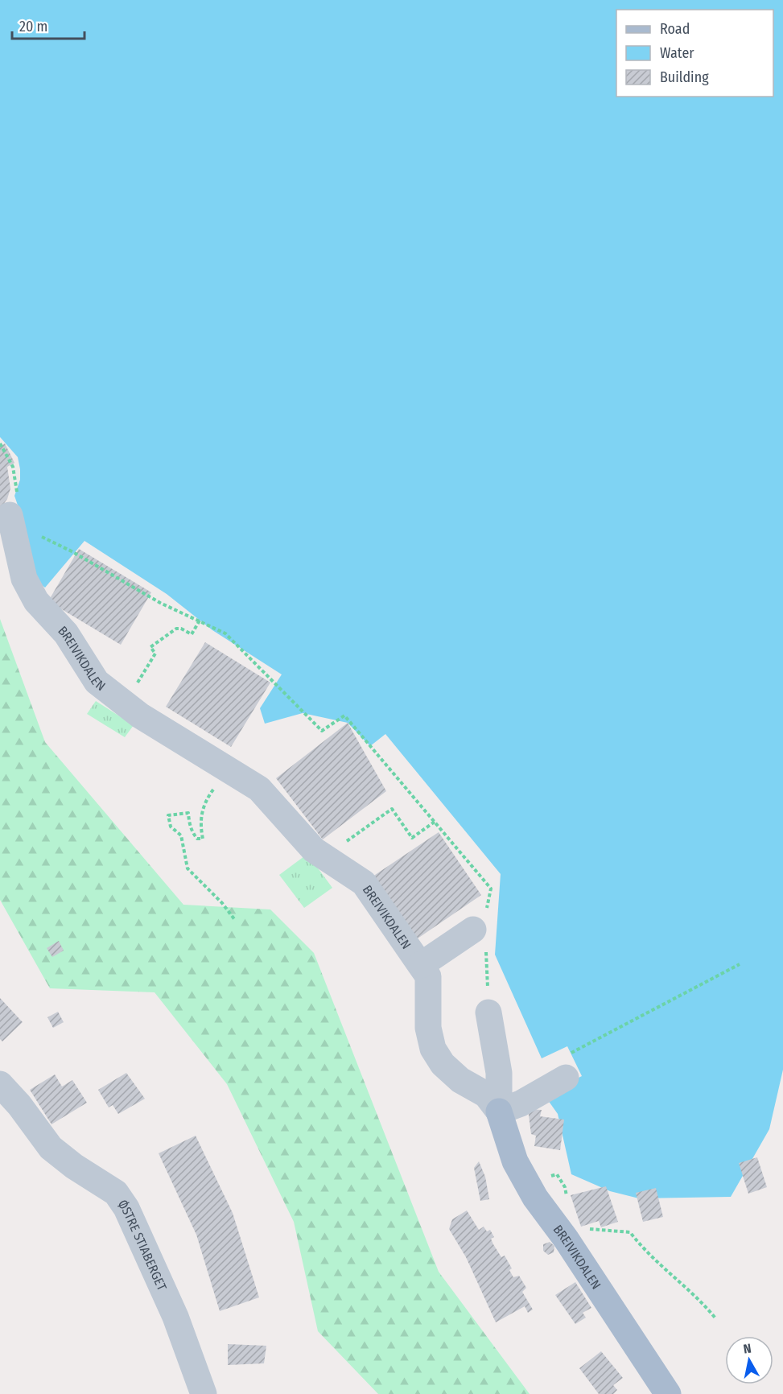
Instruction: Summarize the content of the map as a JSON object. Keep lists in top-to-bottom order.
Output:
{
  "streets": {
    "main road": ["BREIVIKDALEN"],
    "street": ["ØSTRE STIABERGET"]
  },
  "legend": ["Road", "Water", "Building"],
  "scale_bar": "20 m",
  "north": "top"
}
